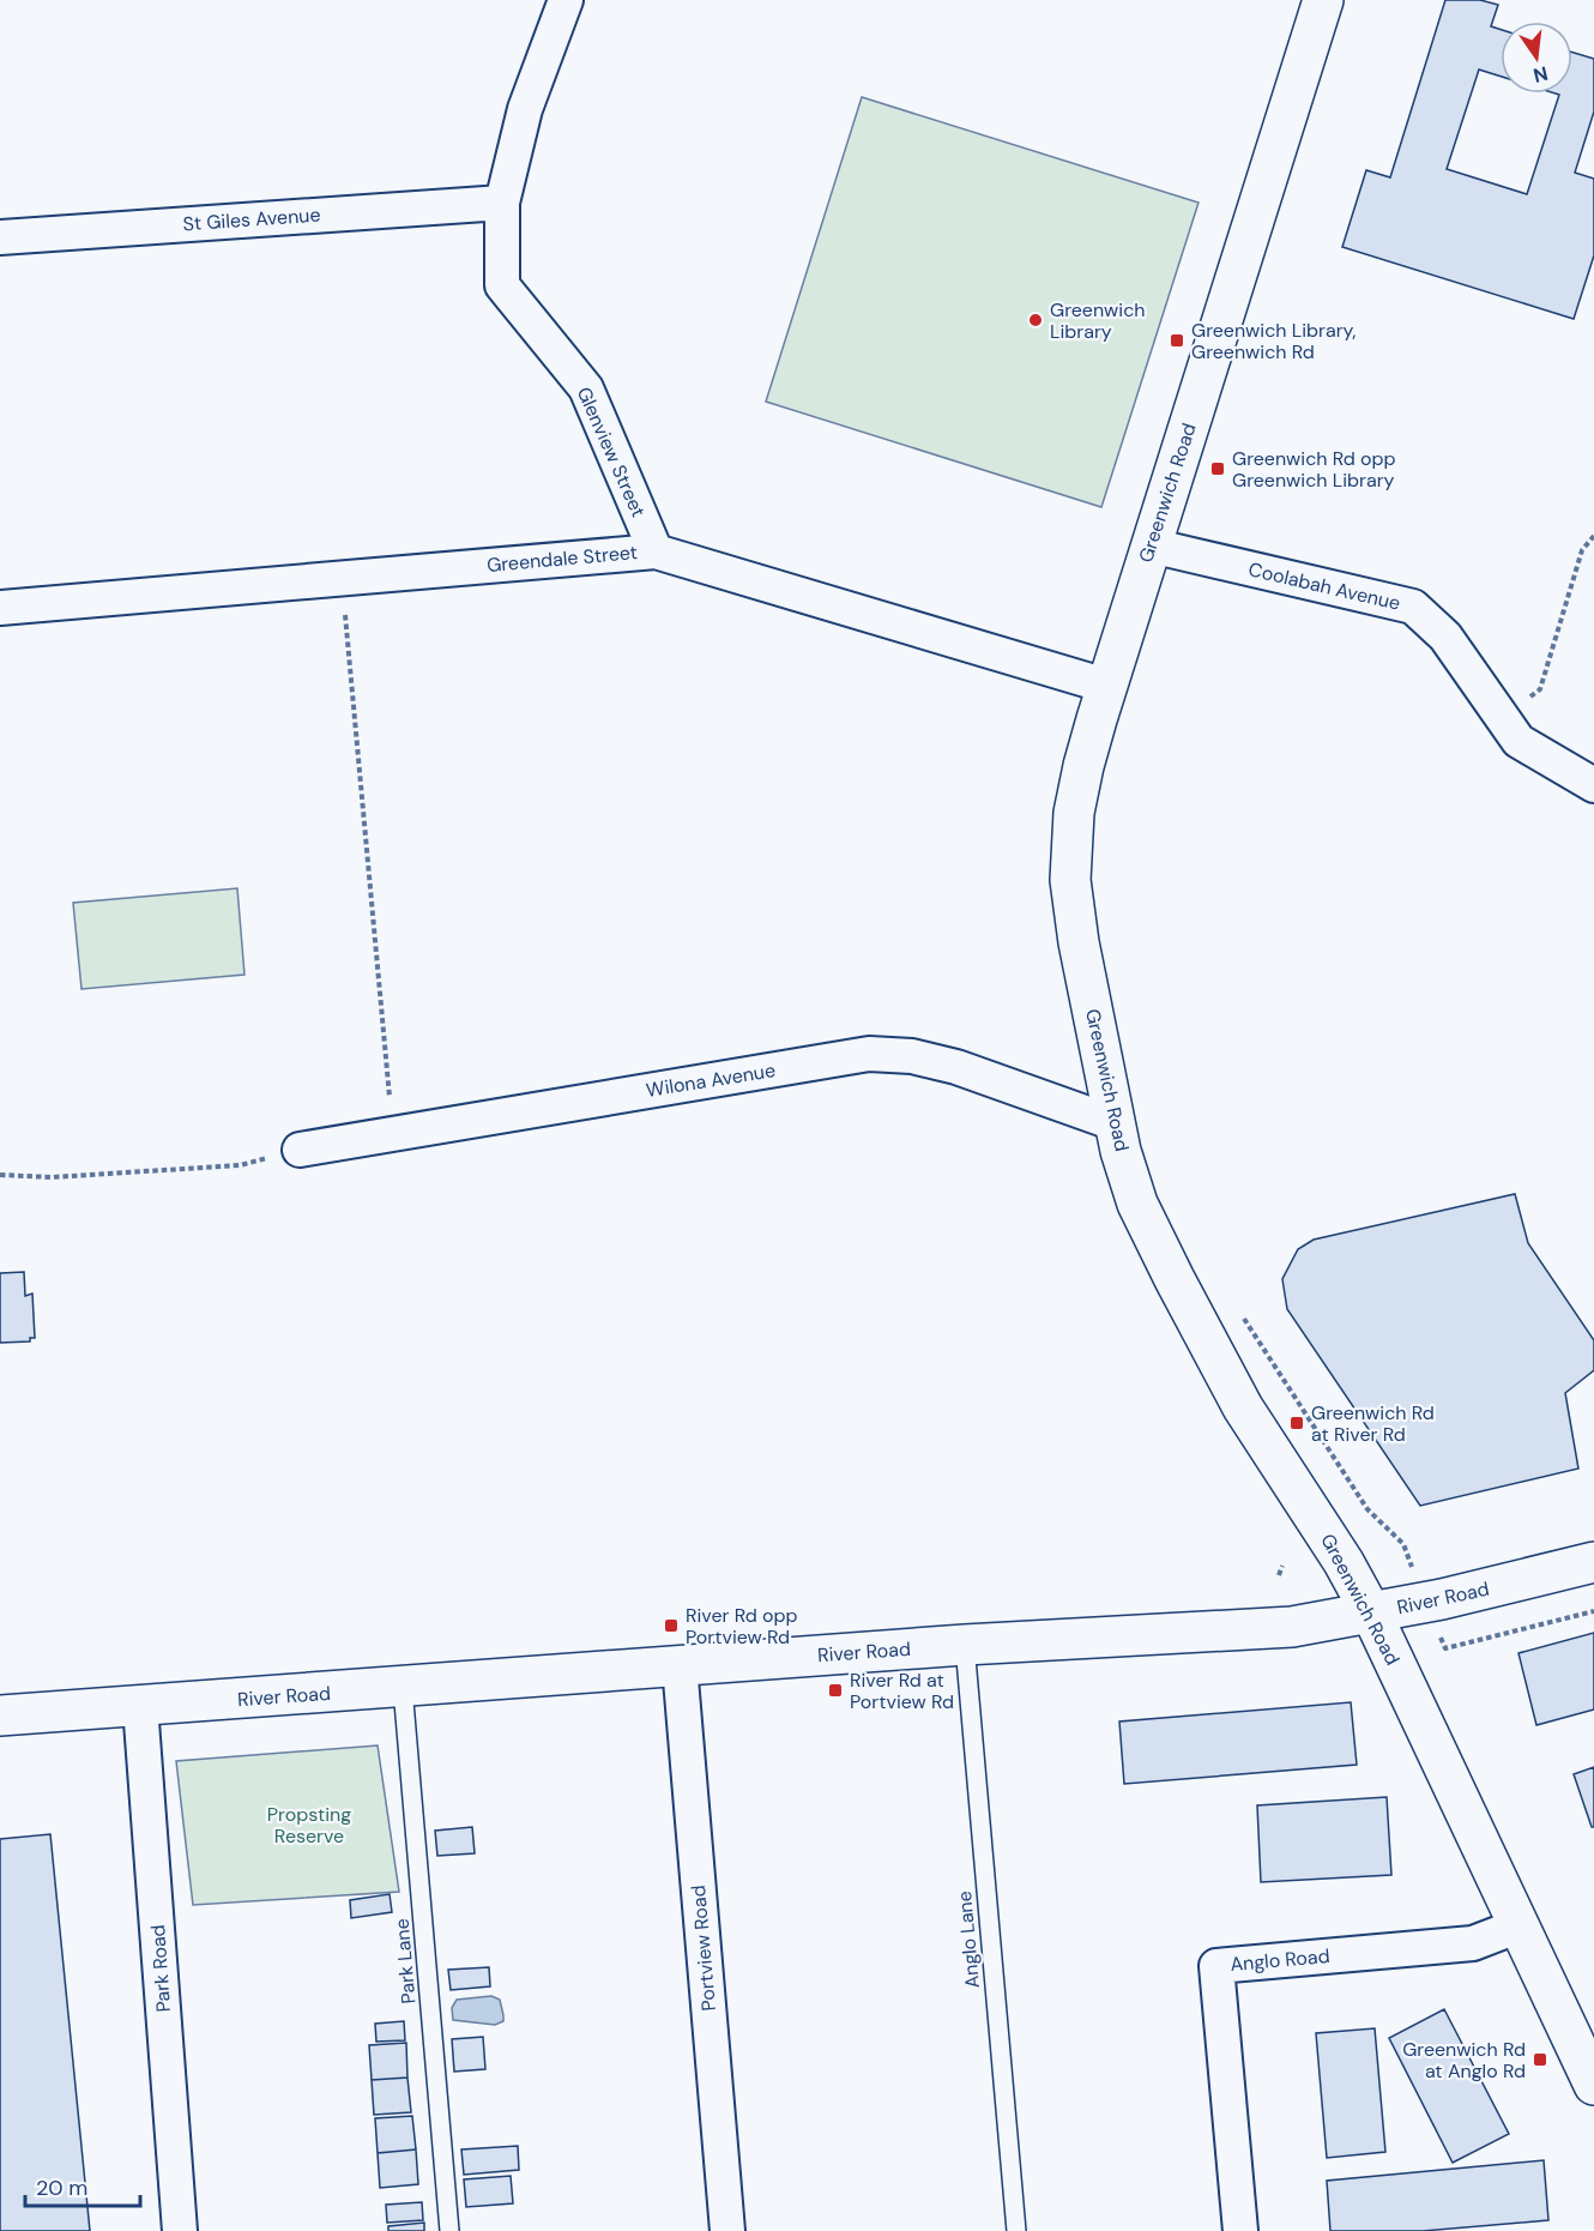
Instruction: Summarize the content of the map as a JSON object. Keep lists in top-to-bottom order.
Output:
{
  "streets": {
    "main road": ["Greenwich Road", "River Road"],
    "street": [
      "St Giles Avenue",
      "Glenview Street",
      "Greendale Street",
      "Coolabah Avenue",
      "Wilona Avenue",
      "Portview Road",
      "Anglo Road",
      "Park Road"
    ],
    "lane": ["Anglo Lane", "Park Lane"]
  },
  "crossings": [
    ["St Giles Avenue", "Glenview Street"],
    ["Glenview Street", "Greendale Street"],
    ["Greenwich Road", "Greendale Street"],
    ["Greenwich Road", "Coolabah Avenue"],
    ["Greenwich Road", "Wilona Avenue"],
    ["Greenwich Road", "River Road"],
    ["Greenwich Road", "Anglo Road"],
    ["River Road", "Anglo Lane"],
    ["River Road", "Portview Road"],
    ["River Road", "Park Lane"],
    ["River Road", "Park Road"]
  ],
  "parks": ["Propsting Reserve"],
  "places": {
    "other": ["Greenwich Library"],
    "transit": [
      "Greenwich Library, Greenwich Rd",
      "Greenwich Rd opp Greenwich Library",
      "Greenwich Rd at River Rd",
      "River Rd opp Portview Rd",
      "River Rd at Portview Rd",
      "Greenwich Rd at Anglo Rd"
    ]
  },
  "scale_bar": "20 m",
  "north": "bottom"
}
